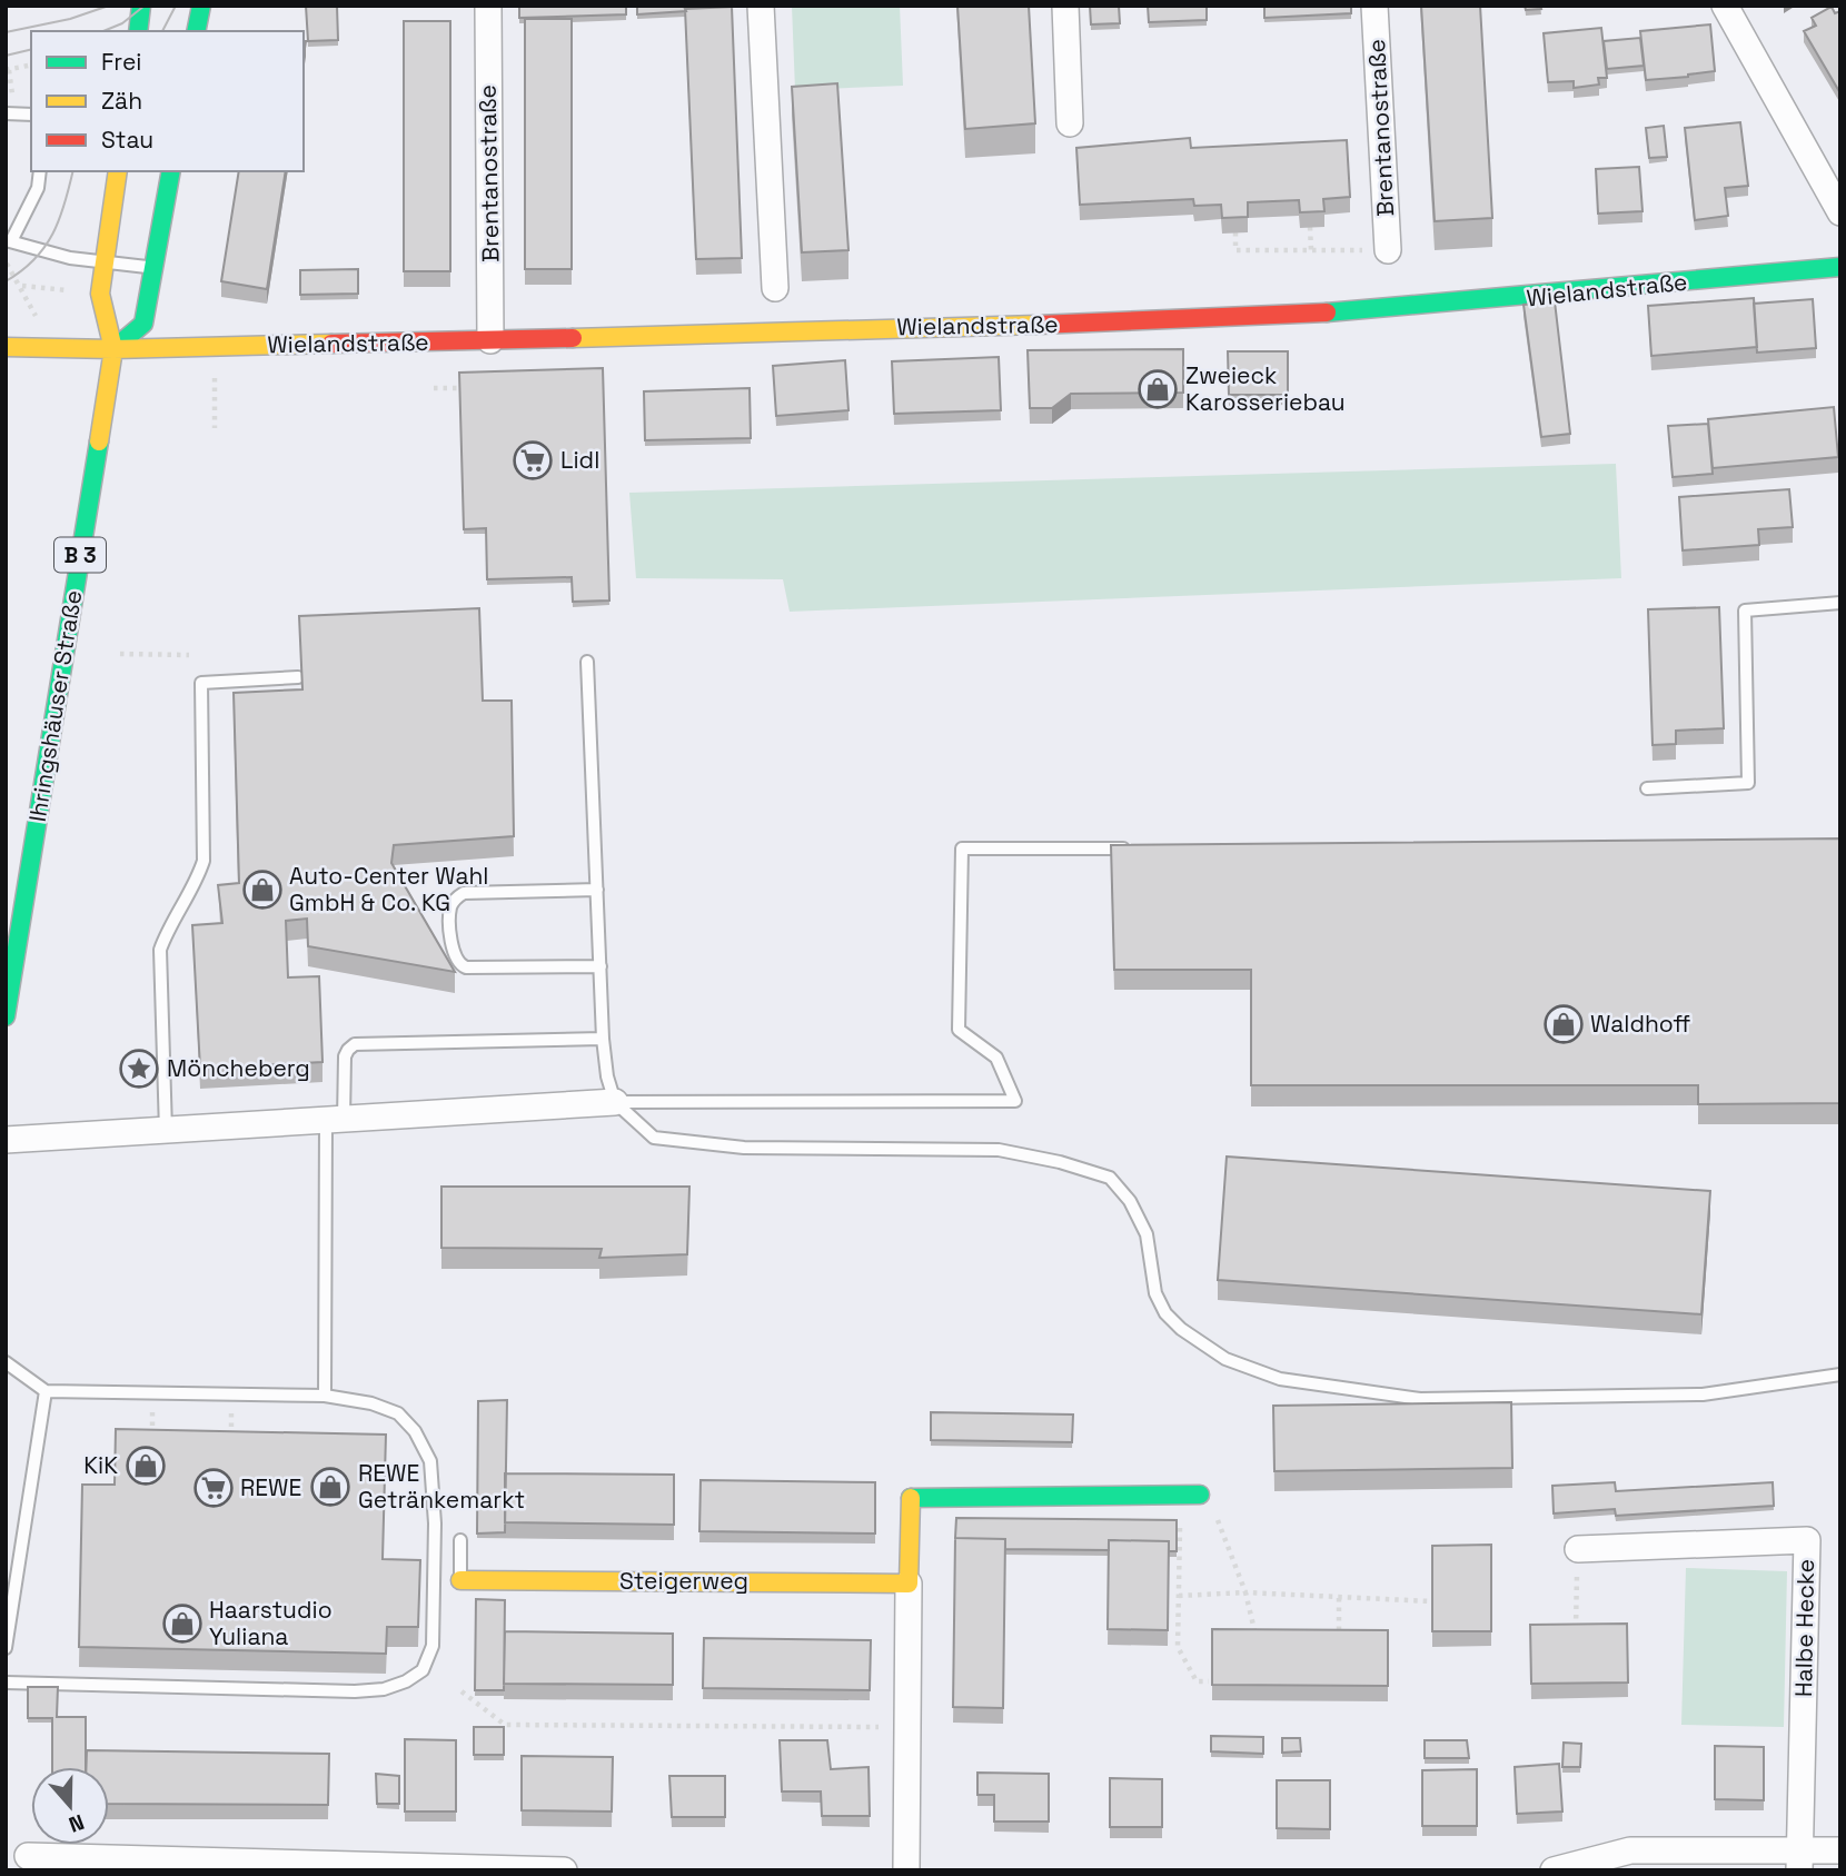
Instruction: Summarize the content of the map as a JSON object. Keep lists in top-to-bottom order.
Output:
{
  "streets": {
    "street": [
      "Brentanostraße",
      "Wielandstraße",
      "B 3",
      "Ihringshäuser Straße",
      "Steigerweg",
      "Halbe Hecke"
    ]
  },
  "crossings": [
    ["Brentanostraße", "Wielandstraße"],
    ["Wielandstraße", "Ihringshäuser Straße"]
  ],
  "places": {
    "shop": [
      "Zweieck Karosseriebau",
      "Auto-Center Wahl GmbH & Co. KG",
      "Waldhoff",
      "KiK",
      "REWE Getränkemarkt",
      "Haarstudio Yuliana"
    ],
    "supermarket": ["Lidl", "REWE"],
    "place": ["Möncheberg"]
  },
  "legend": ["Frei", "Zäh", "Stau"],
  "north": "bottom"
}
